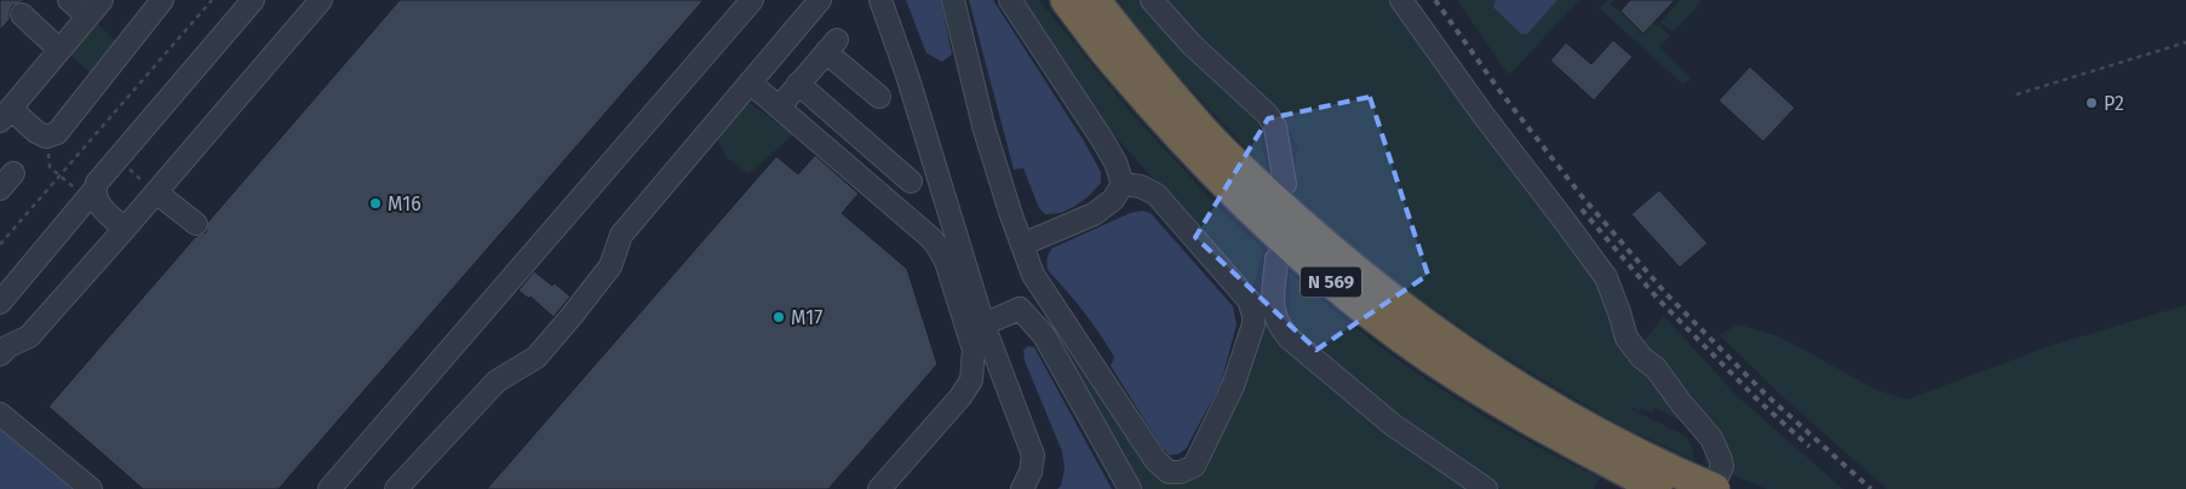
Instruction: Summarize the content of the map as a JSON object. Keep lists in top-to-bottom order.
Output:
{
  "streets": {
    "highway": ["N 569"]
  },
  "places": ["P2", "M16", "M17"]
}
